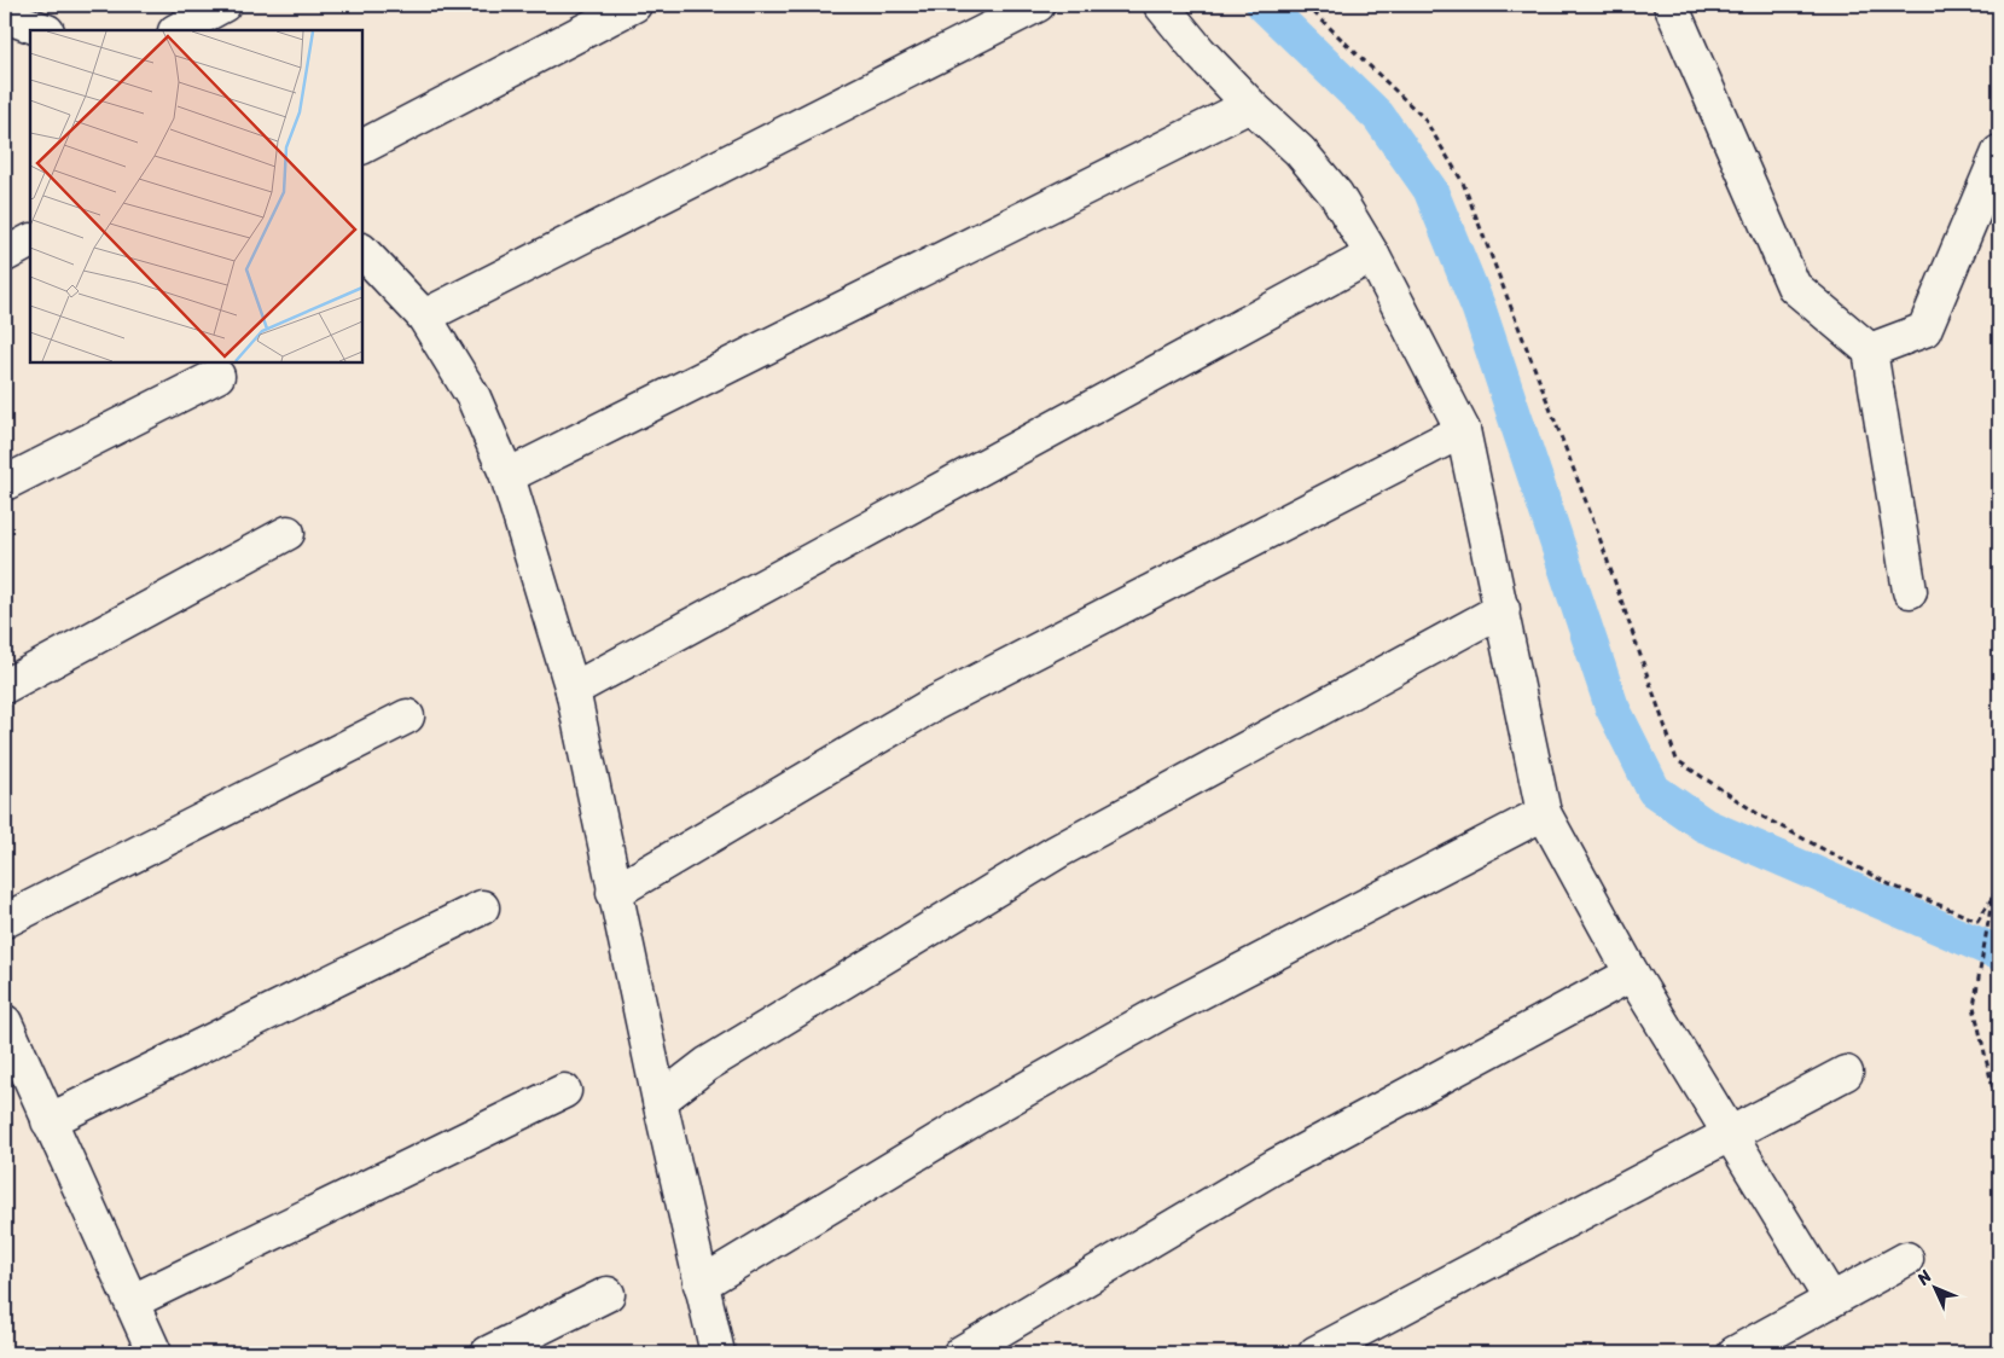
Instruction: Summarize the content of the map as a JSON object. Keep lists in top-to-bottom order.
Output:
{
  "north": "top left"
}
